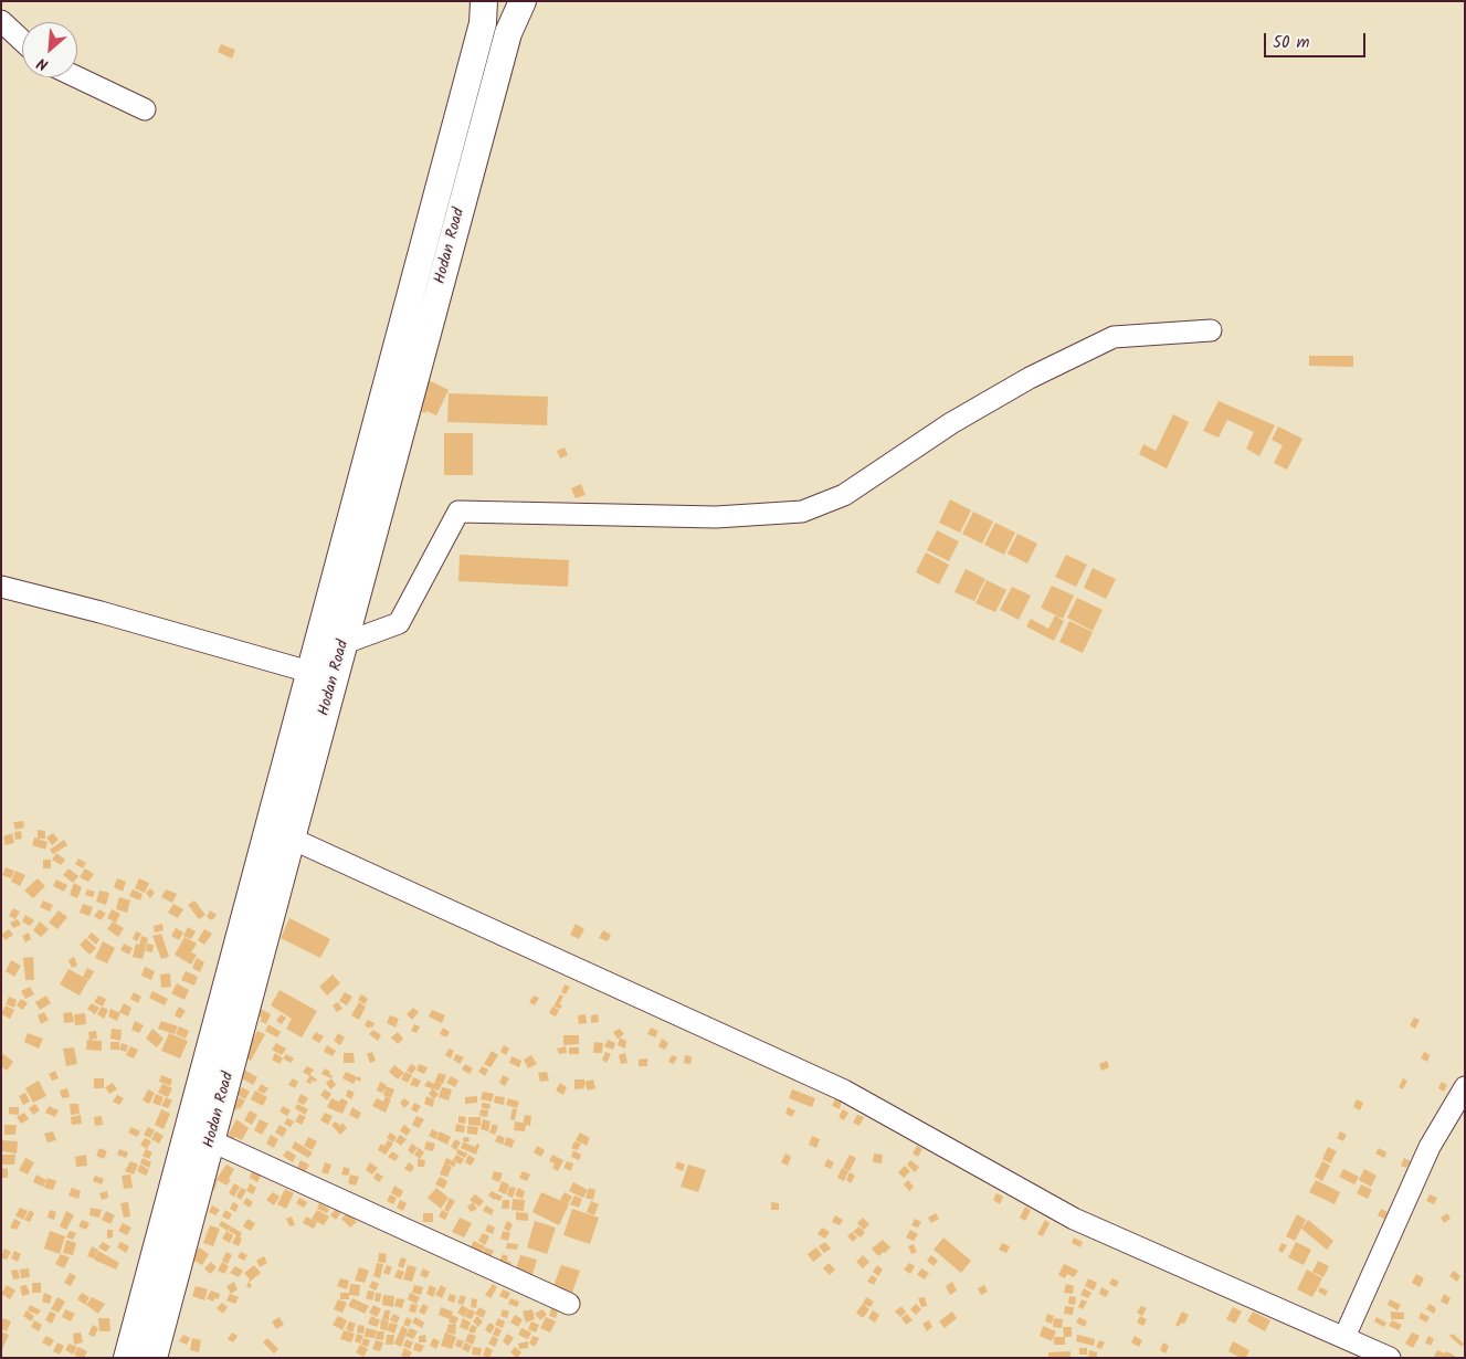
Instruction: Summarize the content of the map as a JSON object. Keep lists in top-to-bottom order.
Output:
{
  "streets": {
    "main road": ["Hodan Road"]
  },
  "scale_bar": "50 m",
  "north": "bottom left"
}
